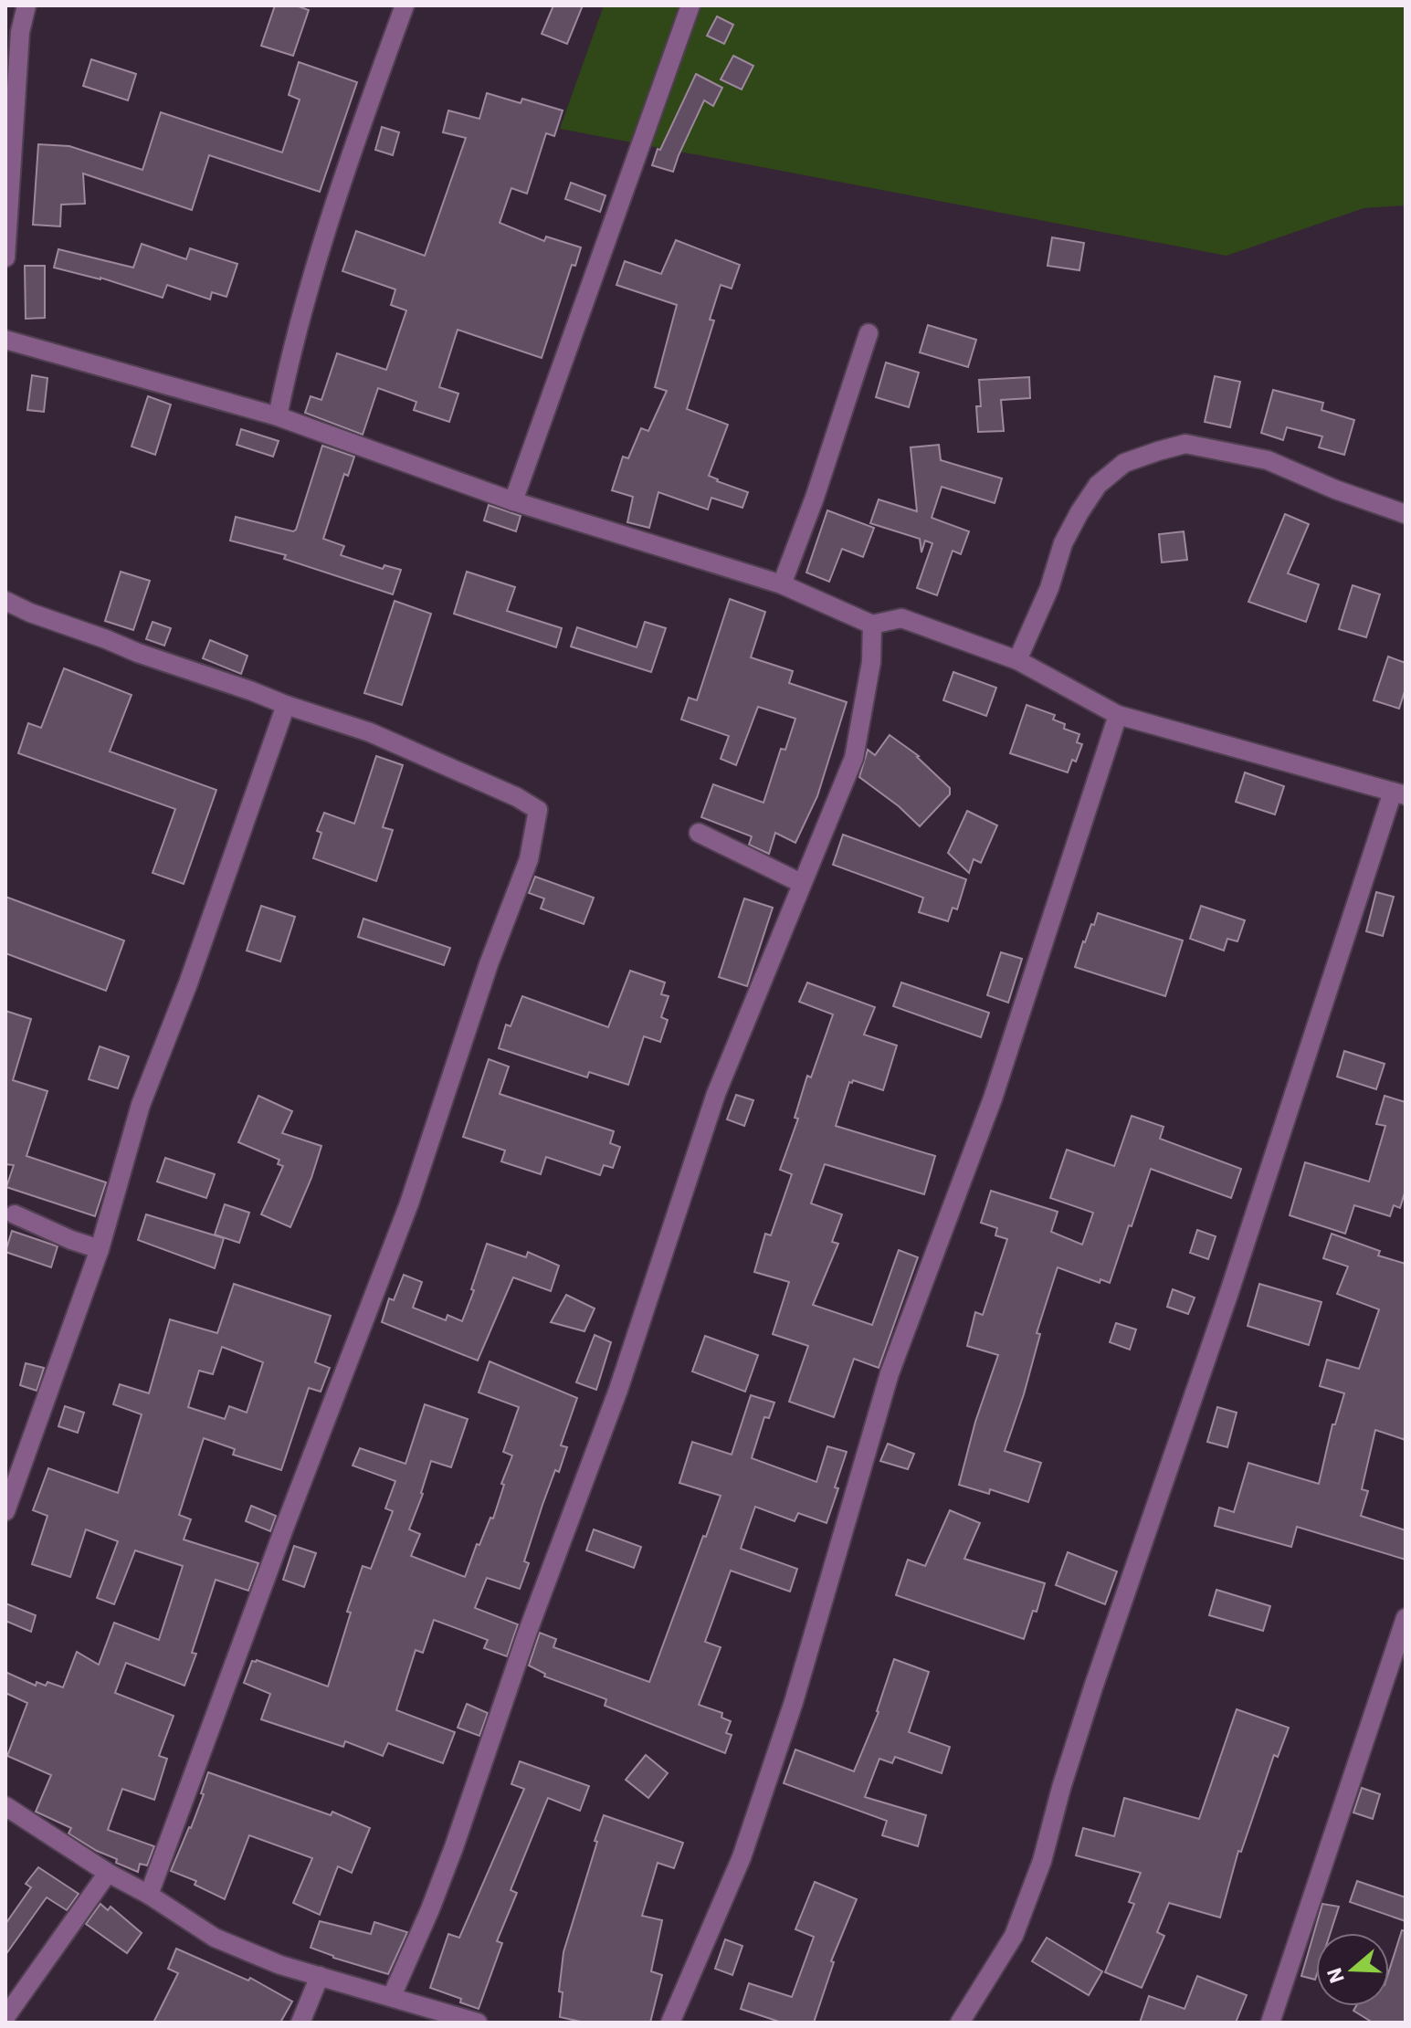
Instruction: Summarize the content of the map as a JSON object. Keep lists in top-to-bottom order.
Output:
{
  "north": "left"
}
